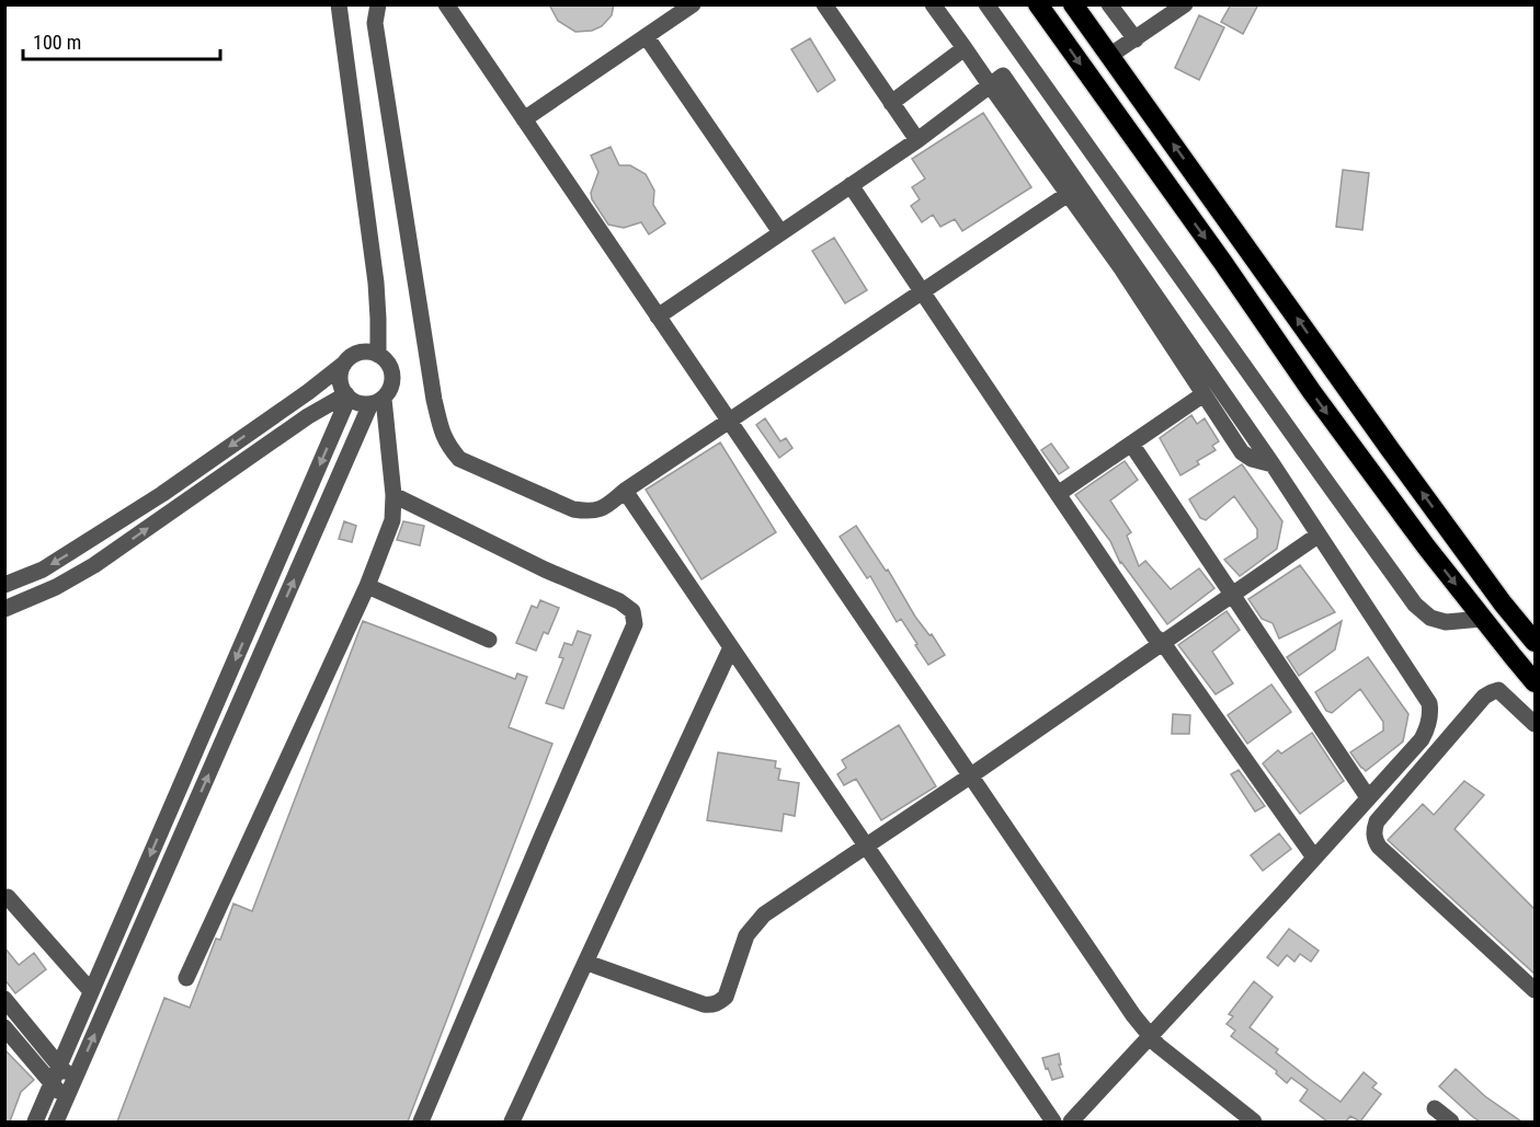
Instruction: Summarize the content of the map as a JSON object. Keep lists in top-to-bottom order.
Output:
{
  "scale_bar": "100 m"
}
